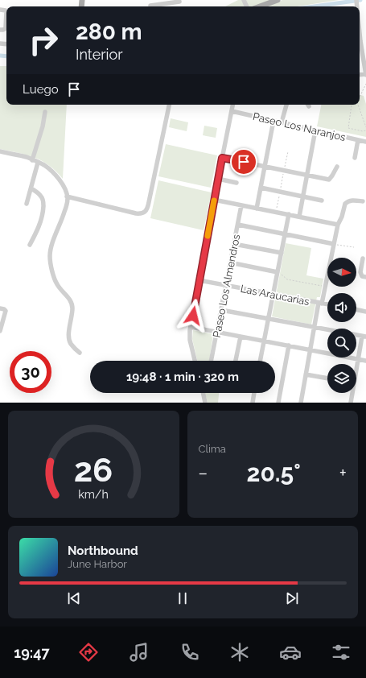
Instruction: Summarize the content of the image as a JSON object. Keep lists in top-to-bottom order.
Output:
{
  "streets": {
    "street": ["Paseo Los Naranjos", "Paseo Los Almendros", "Las Araucarias"]
  },
  "crossings": [
    ["Paseo Los Almendros", "Las Araucarias"]
  ],
  "north": "right",
  "page": {
    "turn": ["280 m", "Interior"],
    "then": "Luego",
    "limit": "30",
    "trip": "19:48 · 1 min · 320 m",
    "tile": "Clima",
    "heat": ["−", "20.5°", "+"],
    "song": ["Northbound", "June Harbor"],
    "tabs": "19:47",
    "gauge": ["26", "km/h"]
  }
}
